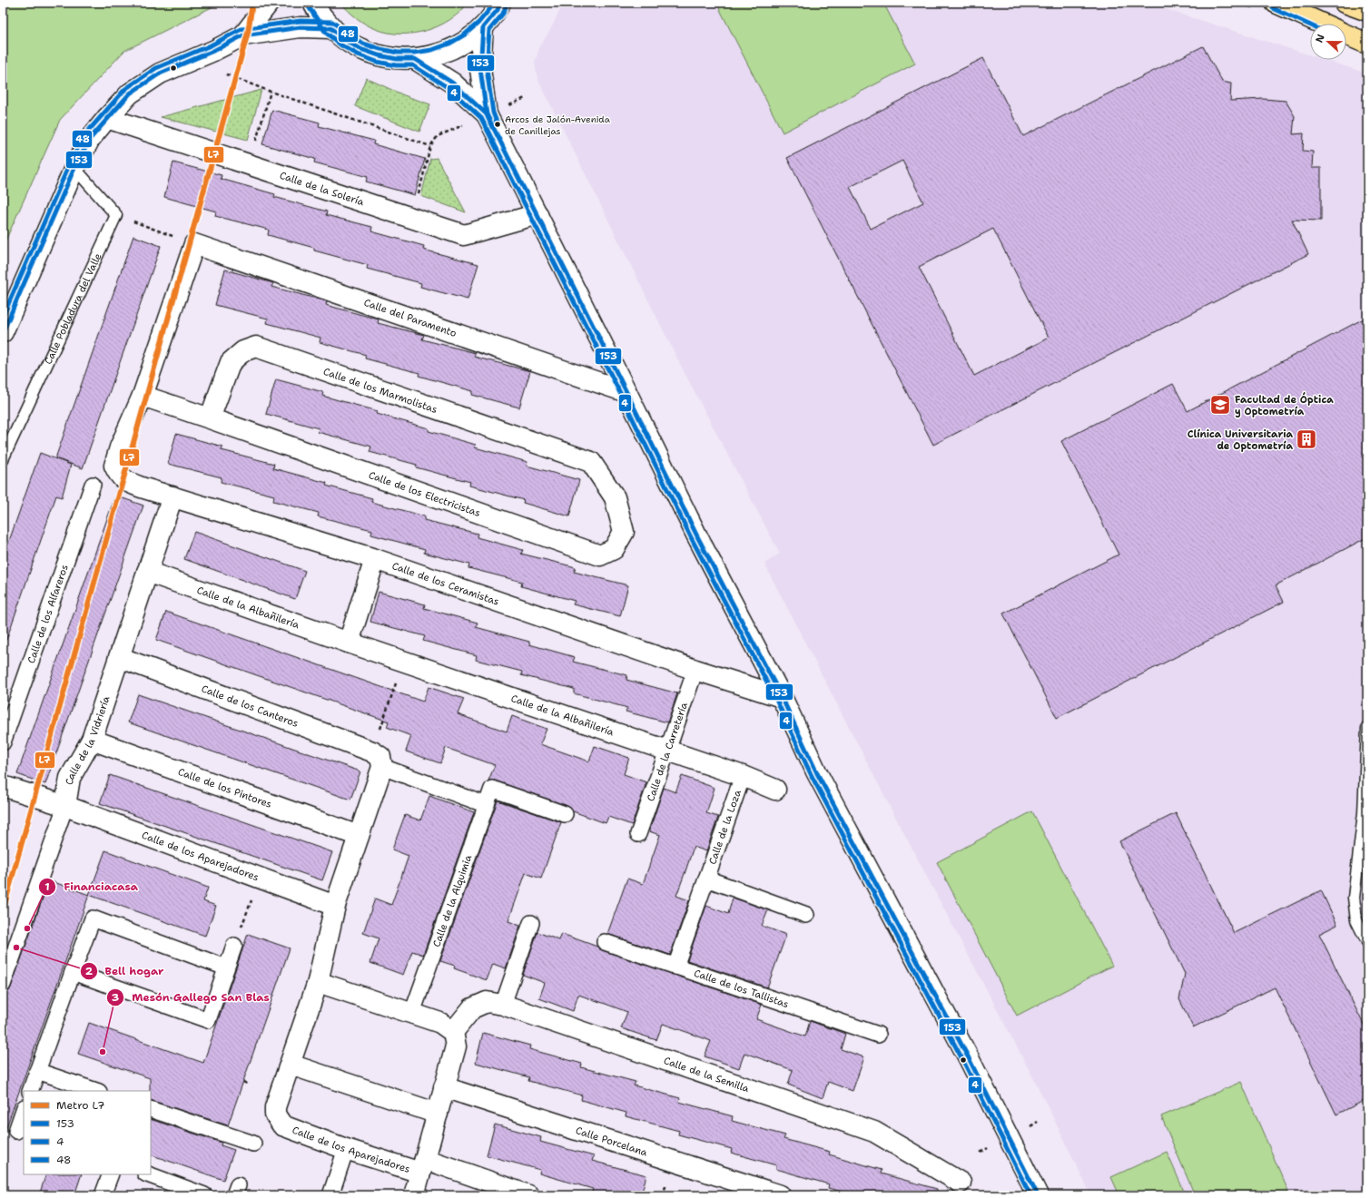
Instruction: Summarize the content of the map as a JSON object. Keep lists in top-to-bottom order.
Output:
{
  "streets": {
    "street": [
      "Calle de la Solería",
      "Calle del Paramento",
      "Calle de los Marmolistas",
      "Calle de los Electricistas",
      "Calle de los Ceramistas",
      "Calle de la Albañilería",
      "Calle de los Alfareros",
      "Calle de los Canteros",
      "Calle de la Vidriería",
      "Calle de la Carretería",
      "Calle de los Pintores",
      "Calle de la Loza",
      "Calle de los Aparejadores",
      "Calle de la Alquimia",
      "Calle de los Tallistas",
      "Calle de la Semilla",
      "Calle Porcelana"
    ],
    "lane": ["Calle Pobladura del Valle"]
  },
  "crossings": [
    ["Calle de los Marmolistas", "Calle de los Electricistas"],
    ["Calle de los Electricistas", "Calle de los Ceramistas"],
    ["Calle de los Ceramistas", "Calle de la Vidriería"],
    ["Calle de los Ceramistas", "Calle de la Carretería"],
    ["Calle de la Albañilería", "Calle de la Vidriería"],
    ["Calle de la Albañilería", "Calle de la Carretería"],
    ["Calle de la Albañilería", "Calle de la Loza"],
    ["Calle de los Canteros", "Calle de la Vidriería"],
    ["Calle de los Canteros", "Calle de los Aparejadores"],
    ["Calle de los Canteros", "Calle de la Alquimia"],
    ["Calle de la Vidriería", "Calle de los Pintores"],
    ["Calle de la Vidriería", "Calle de los Aparejadores"],
    ["Calle de los Pintores", "Calle de los Aparejadores"],
    ["Calle de la Loza", "Calle de los Tallistas"],
    ["Calle de los Aparejadores", "Calle de la Semilla"],
    ["Calle de los Aparejadores", "Calle Porcelana"]
  ],
  "places": {
    "other": [
      "Arcos de Jalón-Avenida de Canillejas",
      "Financiacasa",
      "Bell hogar",
      "Mesón Gallego San Blas"
    ],
    "school or university": ["Facultad de Óptica y Optometría"],
    "building": ["Clínica Universitaria de Optometría"]
  },
  "lines": [
    "metro line L7",
    "transit line 153",
    "transit line 48",
    "transit line 4"
  ],
  "legend": [
    "Metro L7",
    "153",
    "4",
    "48"
  ],
  "north": "left"
}
